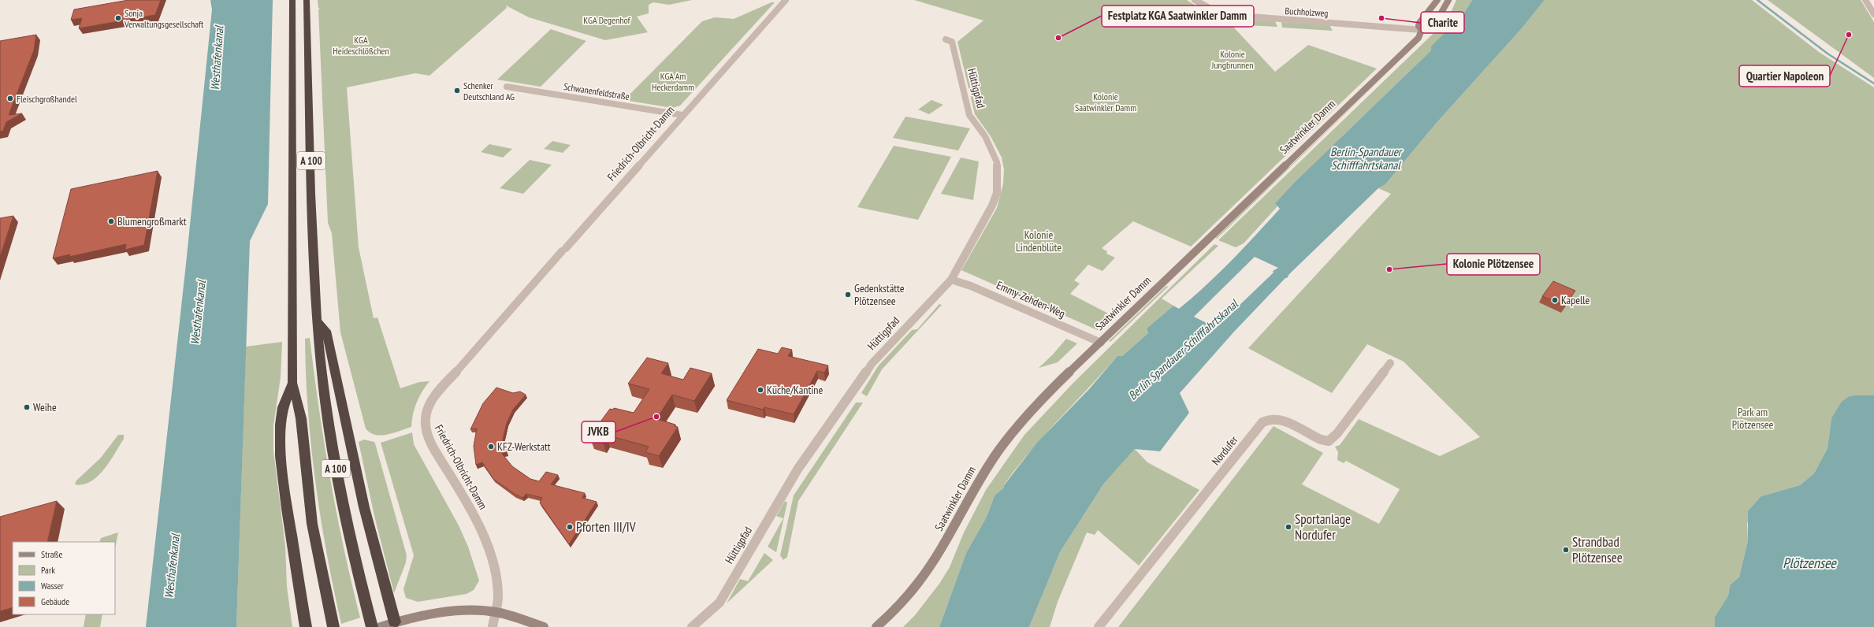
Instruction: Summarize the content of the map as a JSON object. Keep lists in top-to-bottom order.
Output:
{
  "streets": {
    "highway": ["A 100"],
    "main road": ["Saatwinkler Damm"],
    "street": [
      "Buchholzweg",
      "Hüttigpfad",
      "Schwanenfeldstraße",
      "Friedrich-Olbricht-Damm",
      "Emmy-Zehden-Weg",
      "Nordufer"
    ]
  },
  "crossings": [
    ["Buchholzweg", "Saatwinkler Damm"],
    ["Hüttigpfad", "Emmy-Zehden-Weg"],
    ["Schwanenfeldstraße", "Friedrich-Olbricht-Damm"],
    ["Saatwinkler Damm", "Emmy-Zehden-Weg"]
  ],
  "water": ["Westhafenkanal", "Berlin-Spandauer Schifffahrtskanal", "Plötzensee"],
  "parks": [
    "KGA Degenhof",
    "KGA Heideschlößchen",
    "Kolonie Jungbrunnen",
    "KGA Am Heckerdamm",
    "Kolonie Saatwinkler Damm",
    "Kolonie Lindenblüte",
    "Park am Plötzensee"
  ],
  "places": [
    "Sonja Verwaltungsgesellschaft",
    "Charite",
    "Quartier Napoleon",
    "Festplatz KGA Saatwinkler Damm",
    "Schenker Deutschland AG",
    "Fleischgroßhandel",
    "Blumengroßmarkt",
    "Kolonie Plötzensee",
    "Gedenkstätte Plötzensee",
    "Kapelle",
    "Küche/Kantine",
    "Weihe",
    "JVKB",
    "KFZ-Werkstatt",
    "Pforten III/IV",
    "Sportanlage Nordufer",
    "Strandbad Plötzensee"
  ],
  "legend": [
    "Straße",
    "Park",
    "Wasser",
    "Gebäude"
  ]
}
